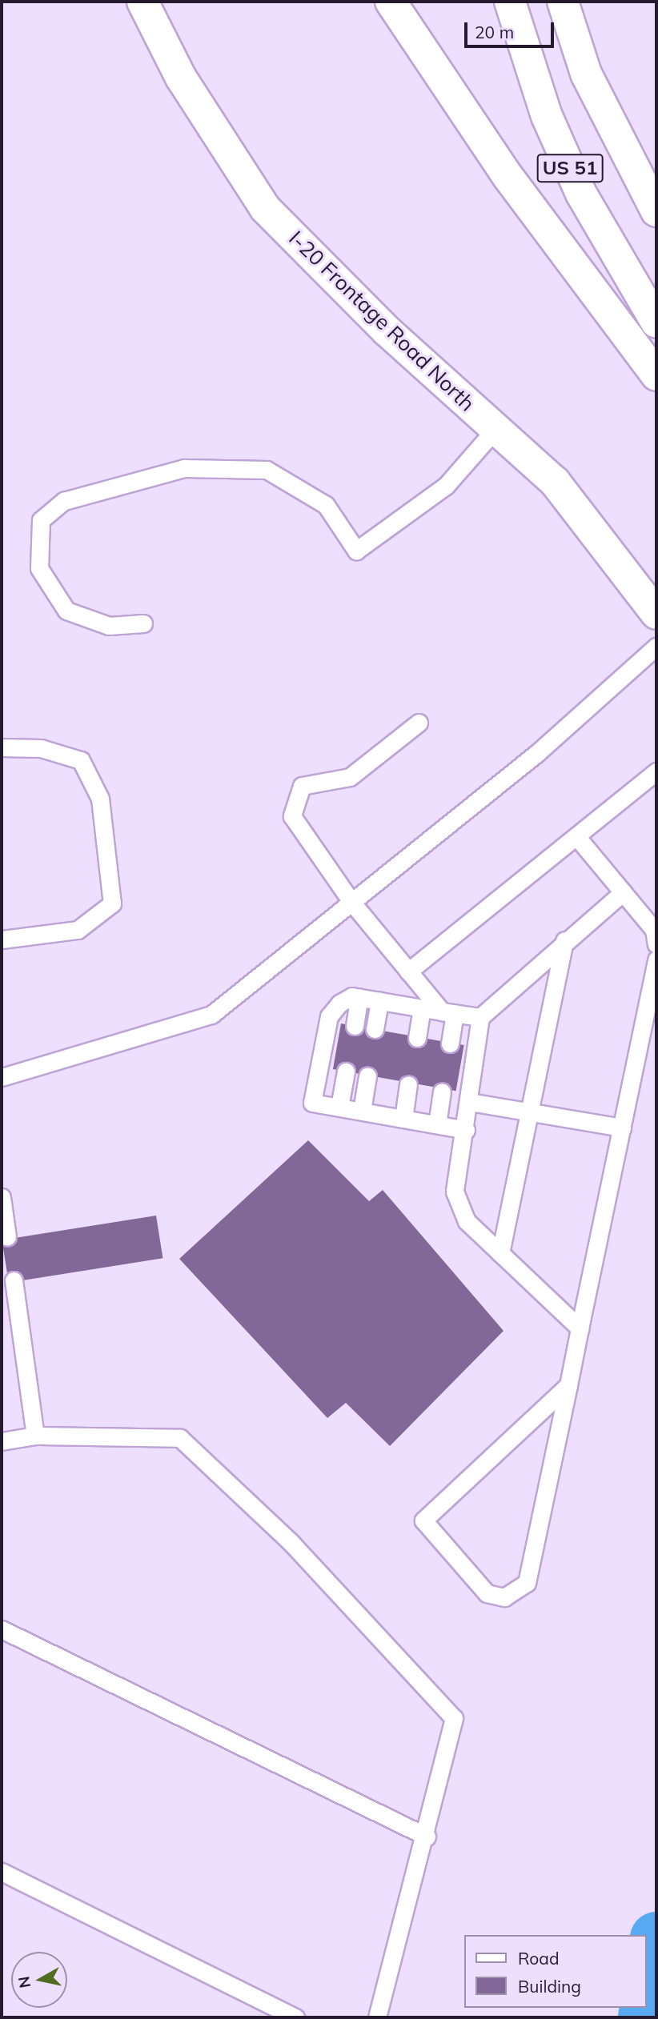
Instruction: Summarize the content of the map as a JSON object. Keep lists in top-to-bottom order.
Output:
{
  "streets": {
    "main road": ["US 51", "I-20 Frontage Road North"]
  },
  "legend": ["Road", "Building"],
  "scale_bar": "20 m",
  "north": "left"
}
